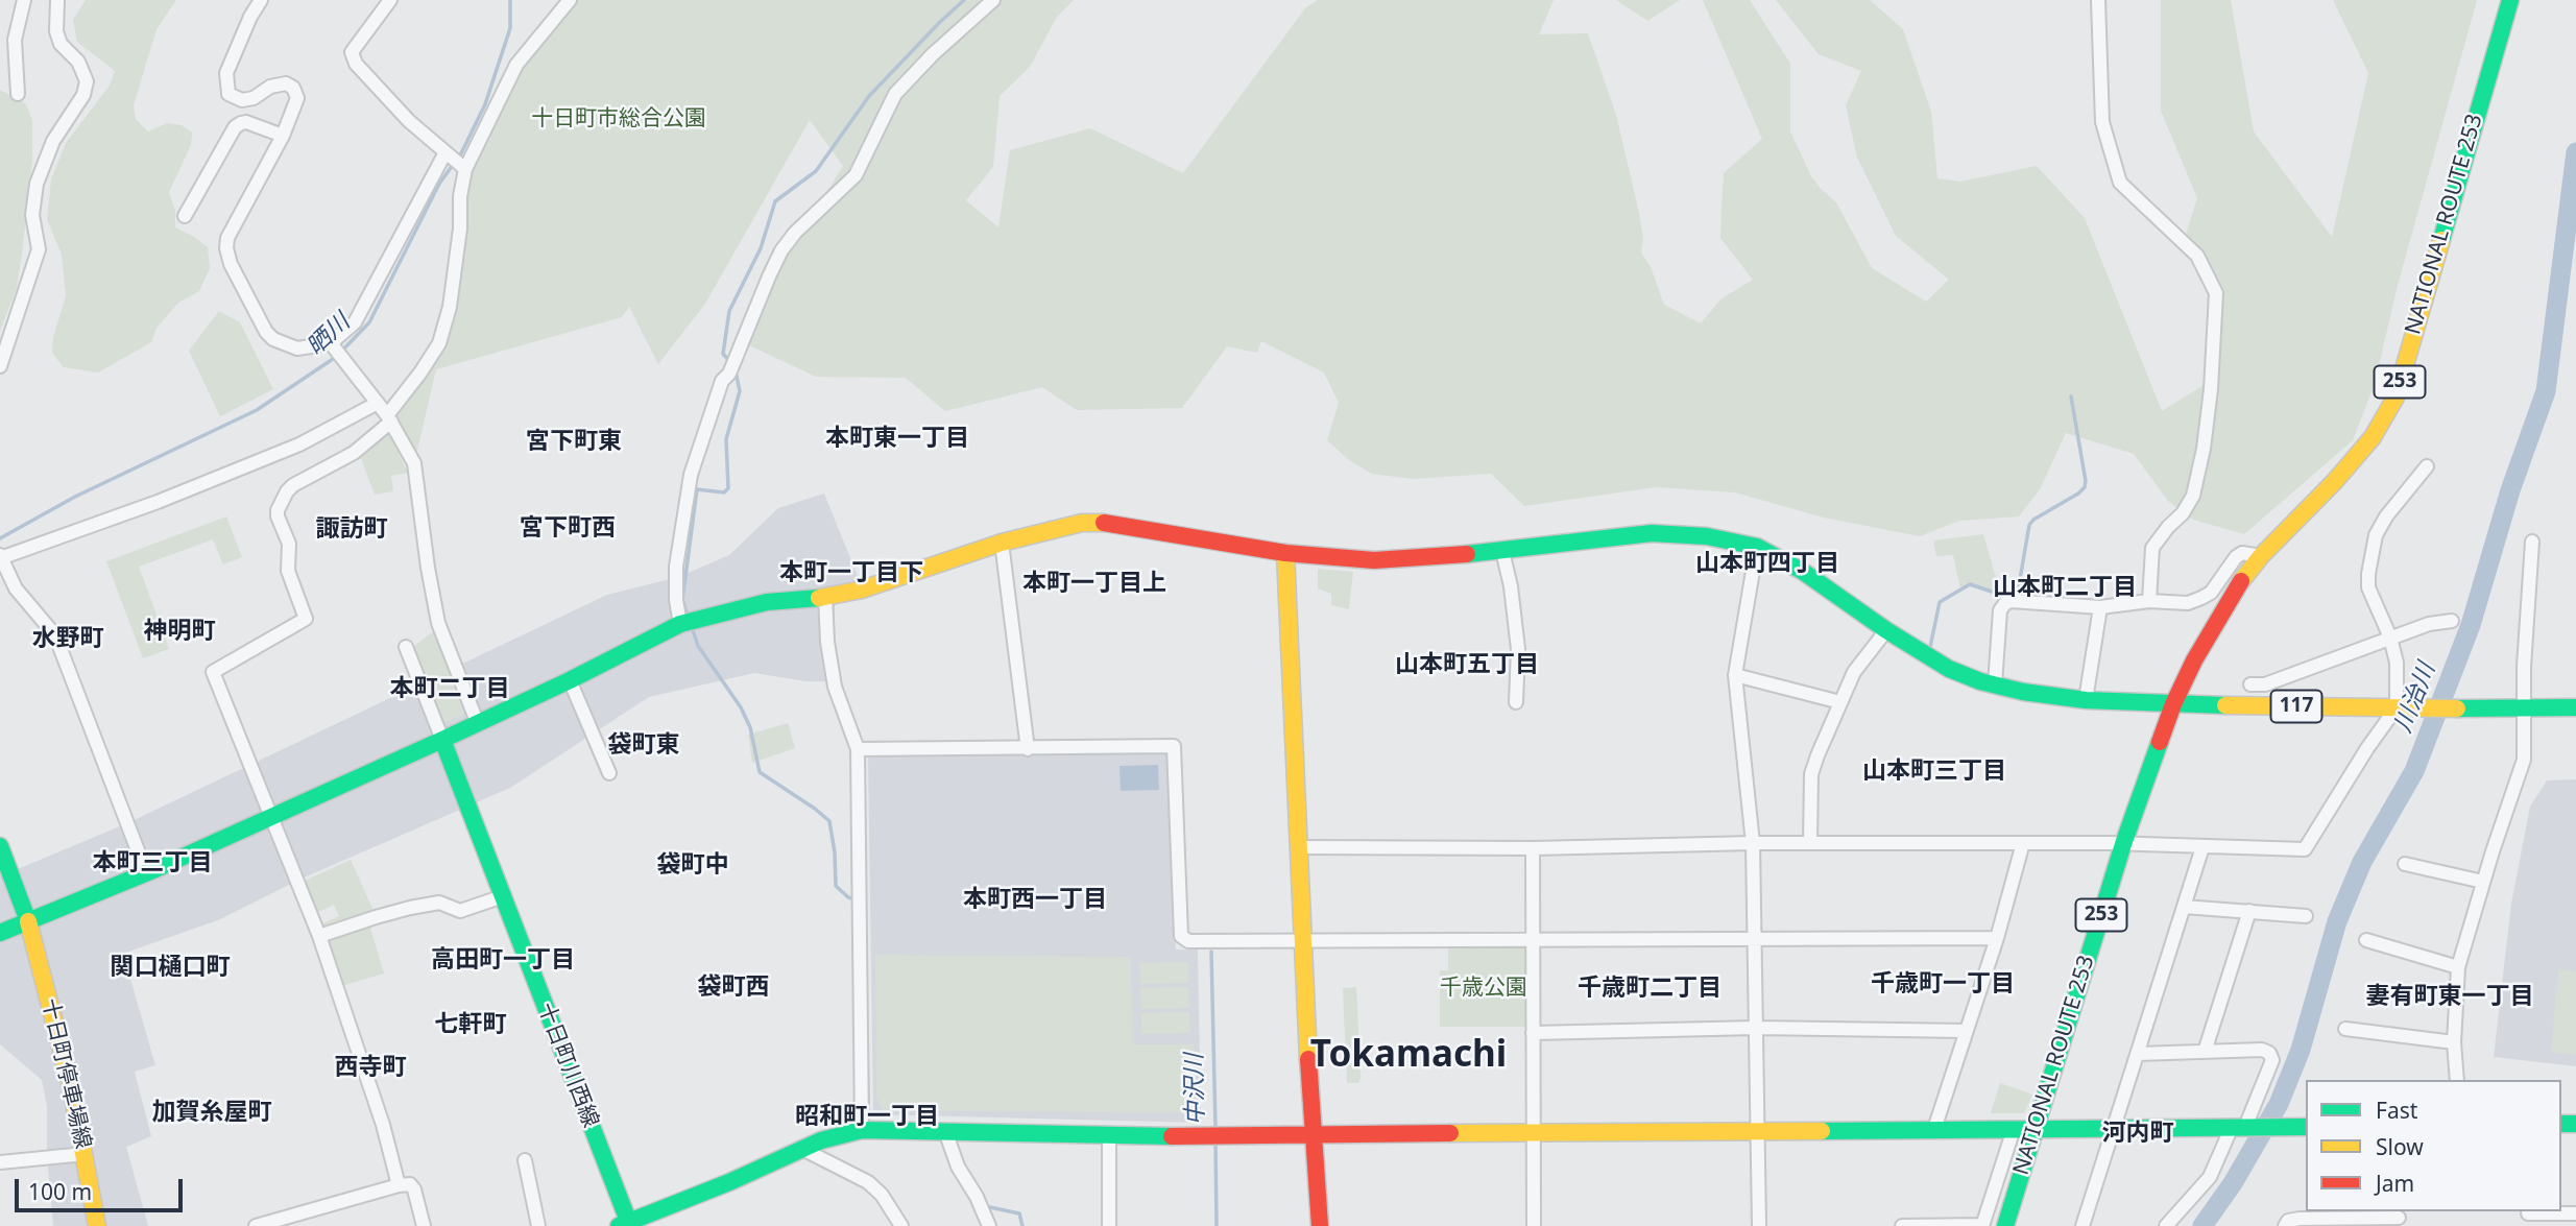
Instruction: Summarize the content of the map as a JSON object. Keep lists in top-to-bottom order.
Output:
{
  "streets": {
    "main road": [
      "NATIONAL ROUTE 253",
      "253",
      "117",
      "十日町川西線",
      "十日町停車場線"
    ]
  },
  "crossings": [
    ["NATIONAL ROUTE 253", "117"],
    ["117", "十日町川西線"],
    ["117", "十日町停車場線"]
  ],
  "districts": [
    "本町東一丁目",
    "宮下町東",
    "宮下町西",
    "諏訪町",
    "山本町四丁目",
    "本町一丁目下",
    "本町一丁目上",
    "山本町二丁目",
    "神明町",
    "水野町",
    "山本町五丁目",
    "本町二丁目",
    "袋町東",
    "山本町三丁目",
    "本町三丁目",
    "袋町中",
    "本町西一丁目",
    "高田町一丁目",
    "関口樋口町",
    "千歳町一丁目",
    "袋町西",
    "千歳町二丁目",
    "妻有町東一丁目",
    "七軒町",
    "Tokamachi",
    "西寺町",
    "加賀糸屋町",
    "昭和町一丁目",
    "河内町"
  ],
  "water": ["晒川", "川治川", "中沢川"],
  "parks": ["十日町市総合公園", "千歳公園"],
  "legend": ["Fast", "Slow", "Jam"],
  "scale_bar": "100 m"
}
